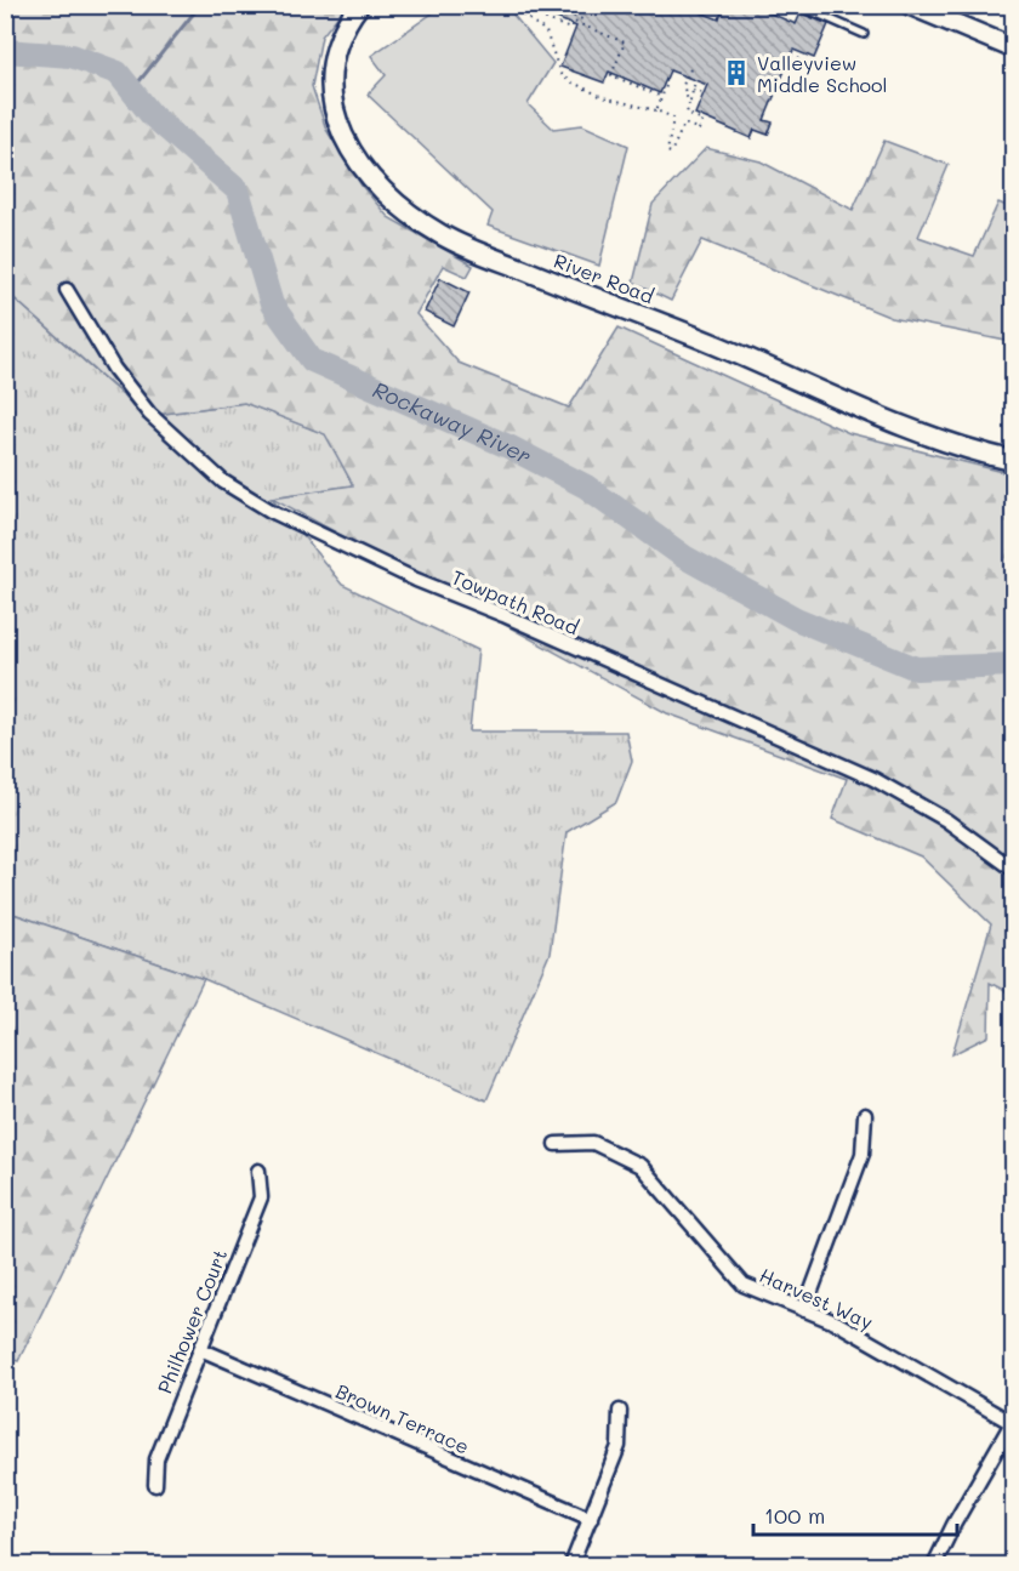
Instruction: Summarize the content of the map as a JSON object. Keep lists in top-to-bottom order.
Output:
{
  "streets": {
    "street": [
      "River Road",
      "Towpath Road",
      "Harvest Way",
      "Philhower Court",
      "Brown Terrace"
    ]
  },
  "crossings": [
    ["Philhower Court", "Brown Terrace"]
  ],
  "water": ["Rockaway River"],
  "places": {
    "building": ["Valleyview Middle School"]
  },
  "scale_bar": "100 m"
}
